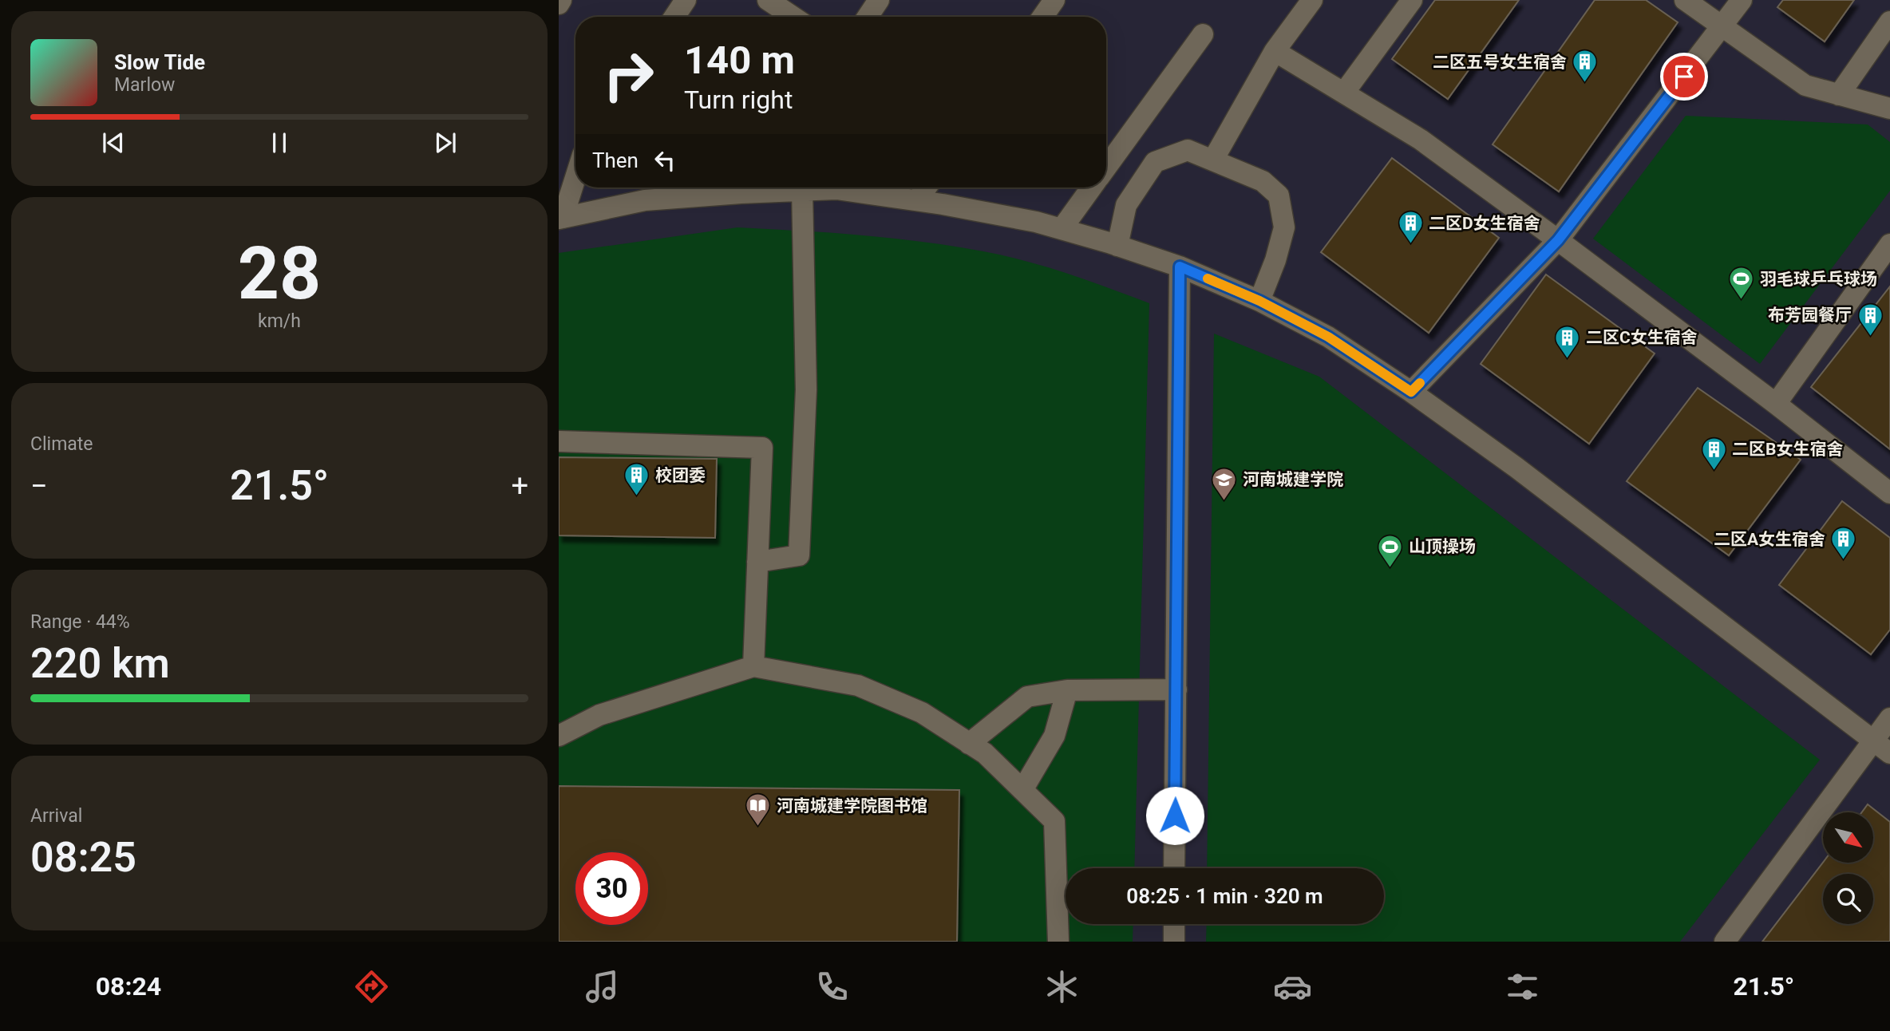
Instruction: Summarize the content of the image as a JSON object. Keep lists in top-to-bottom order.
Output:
{
  "places": {
    "building": [
      "二区五号女生宿舍",
      "二区D女生宿舍",
      "布芳园餐厅",
      "二区C女生宿舍",
      "二区B女生宿舍",
      "校团委",
      "二区A女生宿舍"
    ],
    "sports": ["羽毛球乒乓球场", "山顶操场"],
    "school or university": ["河南城建学院"],
    "library": ["河南城建学院图书馆"]
  },
  "north": "bottom right",
  "page": {
    "turn": ["140 m", "Turn right"],
    "song": ["Slow Tide", "Marlow"],
    "then": "Then",
    "tile": [
      ["28", "km/h"],
      "Climate",
      ["Range · 44%", "220 km"],
      ["Arrival", "08:25"]
    ],
    "heat": ["−", "21.5°", "+"],
    "limit": "30",
    "trip": "08:25 · 1 min · 320 m",
    "tabs": ["08:24", "21.5°"]
  }
}
